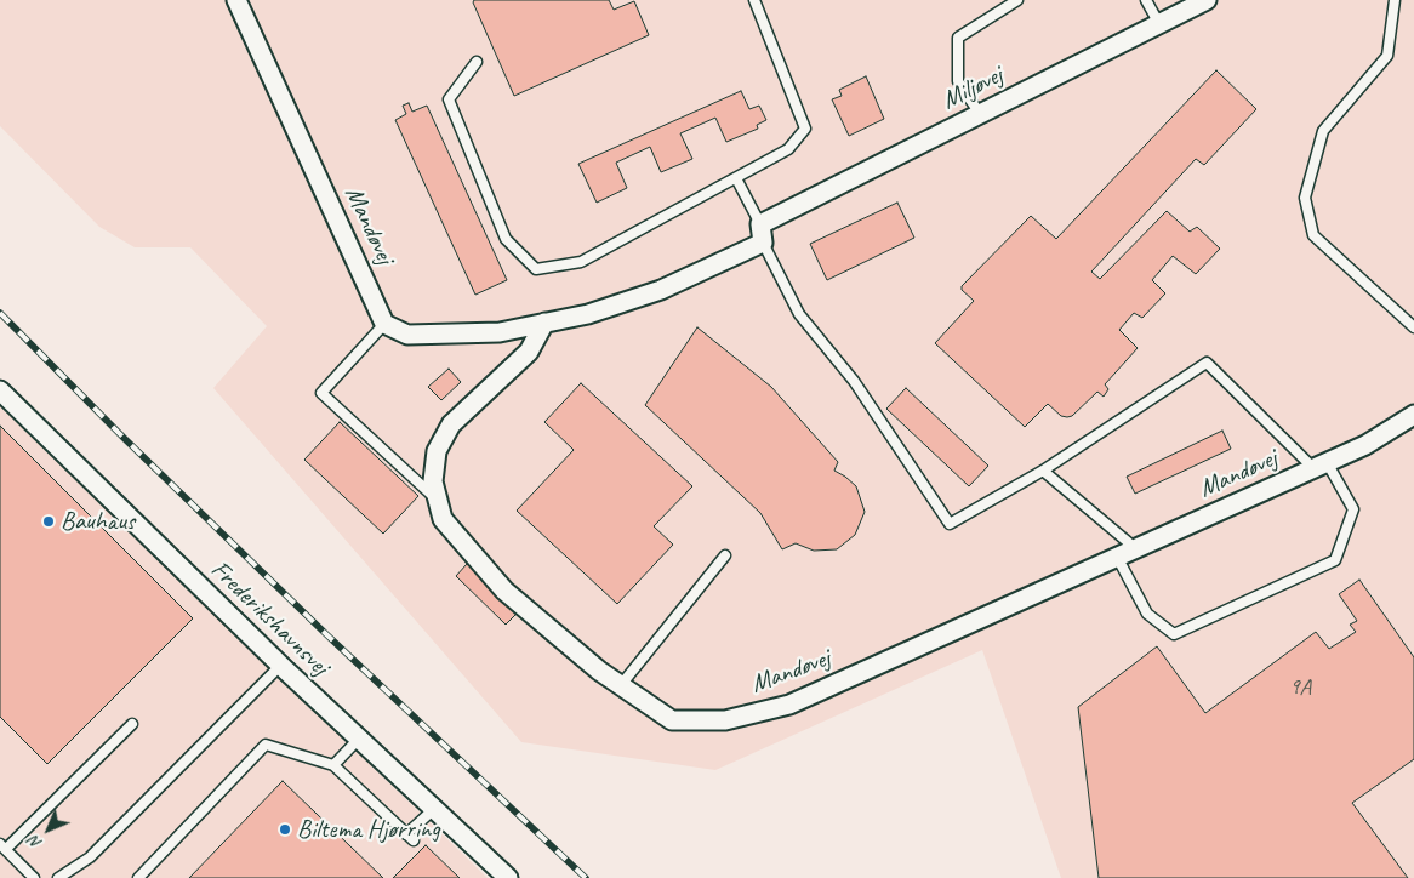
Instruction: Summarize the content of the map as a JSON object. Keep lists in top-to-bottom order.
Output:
{
  "streets": {
    "street": ["Miljøvej", "Mandøvej", "Frederikshavnsvej"]
  },
  "places": ["Bauhaus", "Biltema Hjørring"],
  "house_numbers": ["9A"],
  "north": "bottom left"
}
